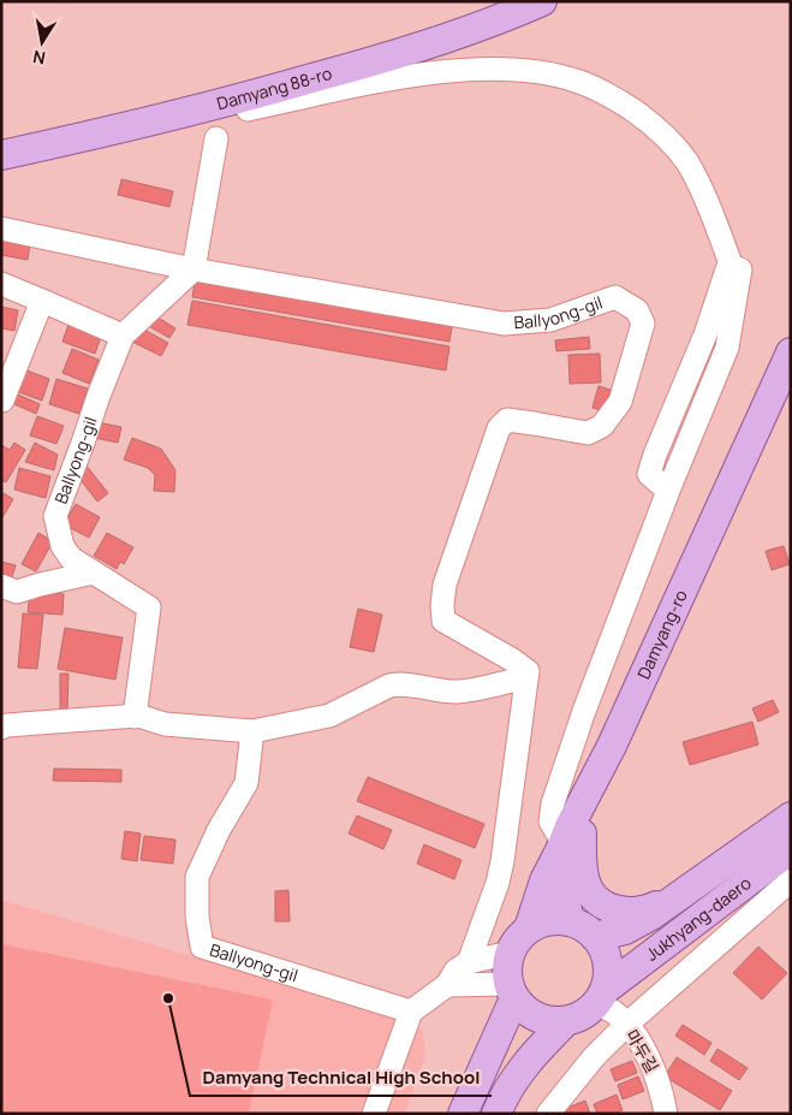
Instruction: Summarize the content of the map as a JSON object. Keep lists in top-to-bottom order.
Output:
{
  "streets": {
    "main road": ["Damyang 88-ro", "Damyang-ro", "Jukhyang-daero"],
    "street": ["Ballyong-gil", "마두길"]
  },
  "crossings": [
    ["Damyang-ro", "Jukhyang-daero"],
    ["Damyang-ro", "마두길"],
    ["Jukhyang-daero", "마두길"]
  ],
  "places": ["Damyang Technical High School"],
  "north": "bottom"
}
